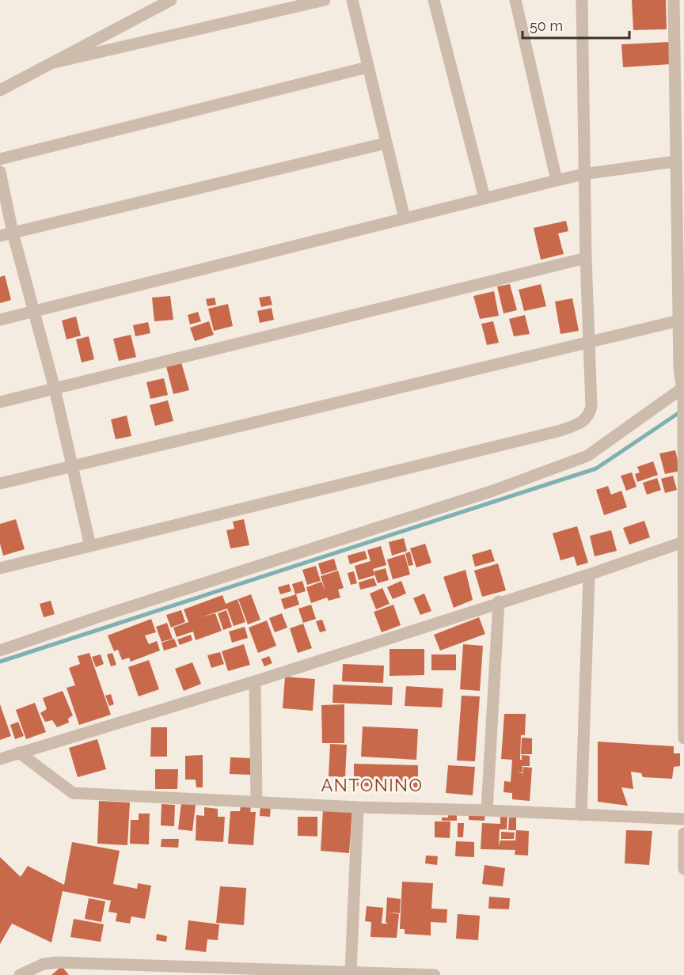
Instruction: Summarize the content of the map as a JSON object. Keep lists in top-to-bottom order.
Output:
{
  "districts": ["ANTONINO"],
  "scale_bar": "50 m"
}
